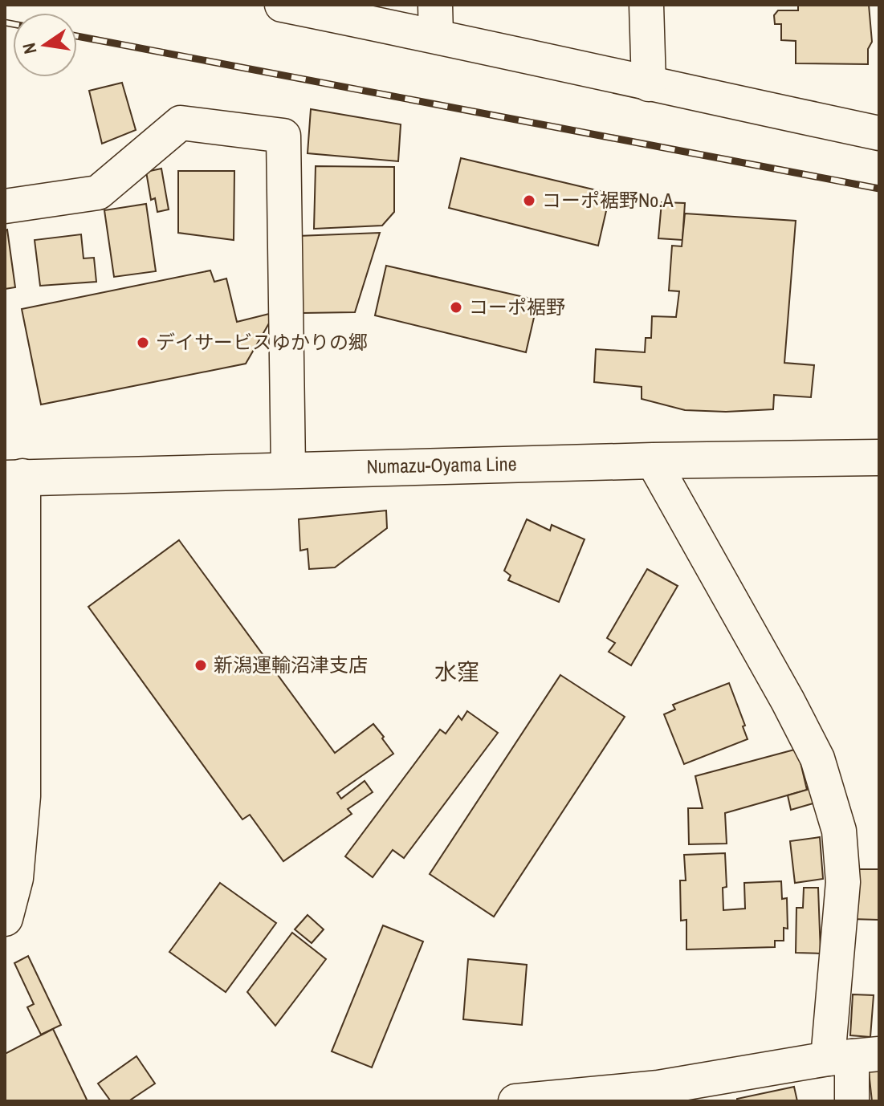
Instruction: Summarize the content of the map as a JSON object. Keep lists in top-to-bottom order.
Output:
{
  "streets": {
    "main road": ["Numazu-Oyama Line"]
  },
  "districts": ["水窪"],
  "places": [
    "コーポ裾野No.A",
    "コーポ裾野",
    "デイサービスゆかりの郷",
    "新潟運輸沼津支店"
  ],
  "north": "left"
}
